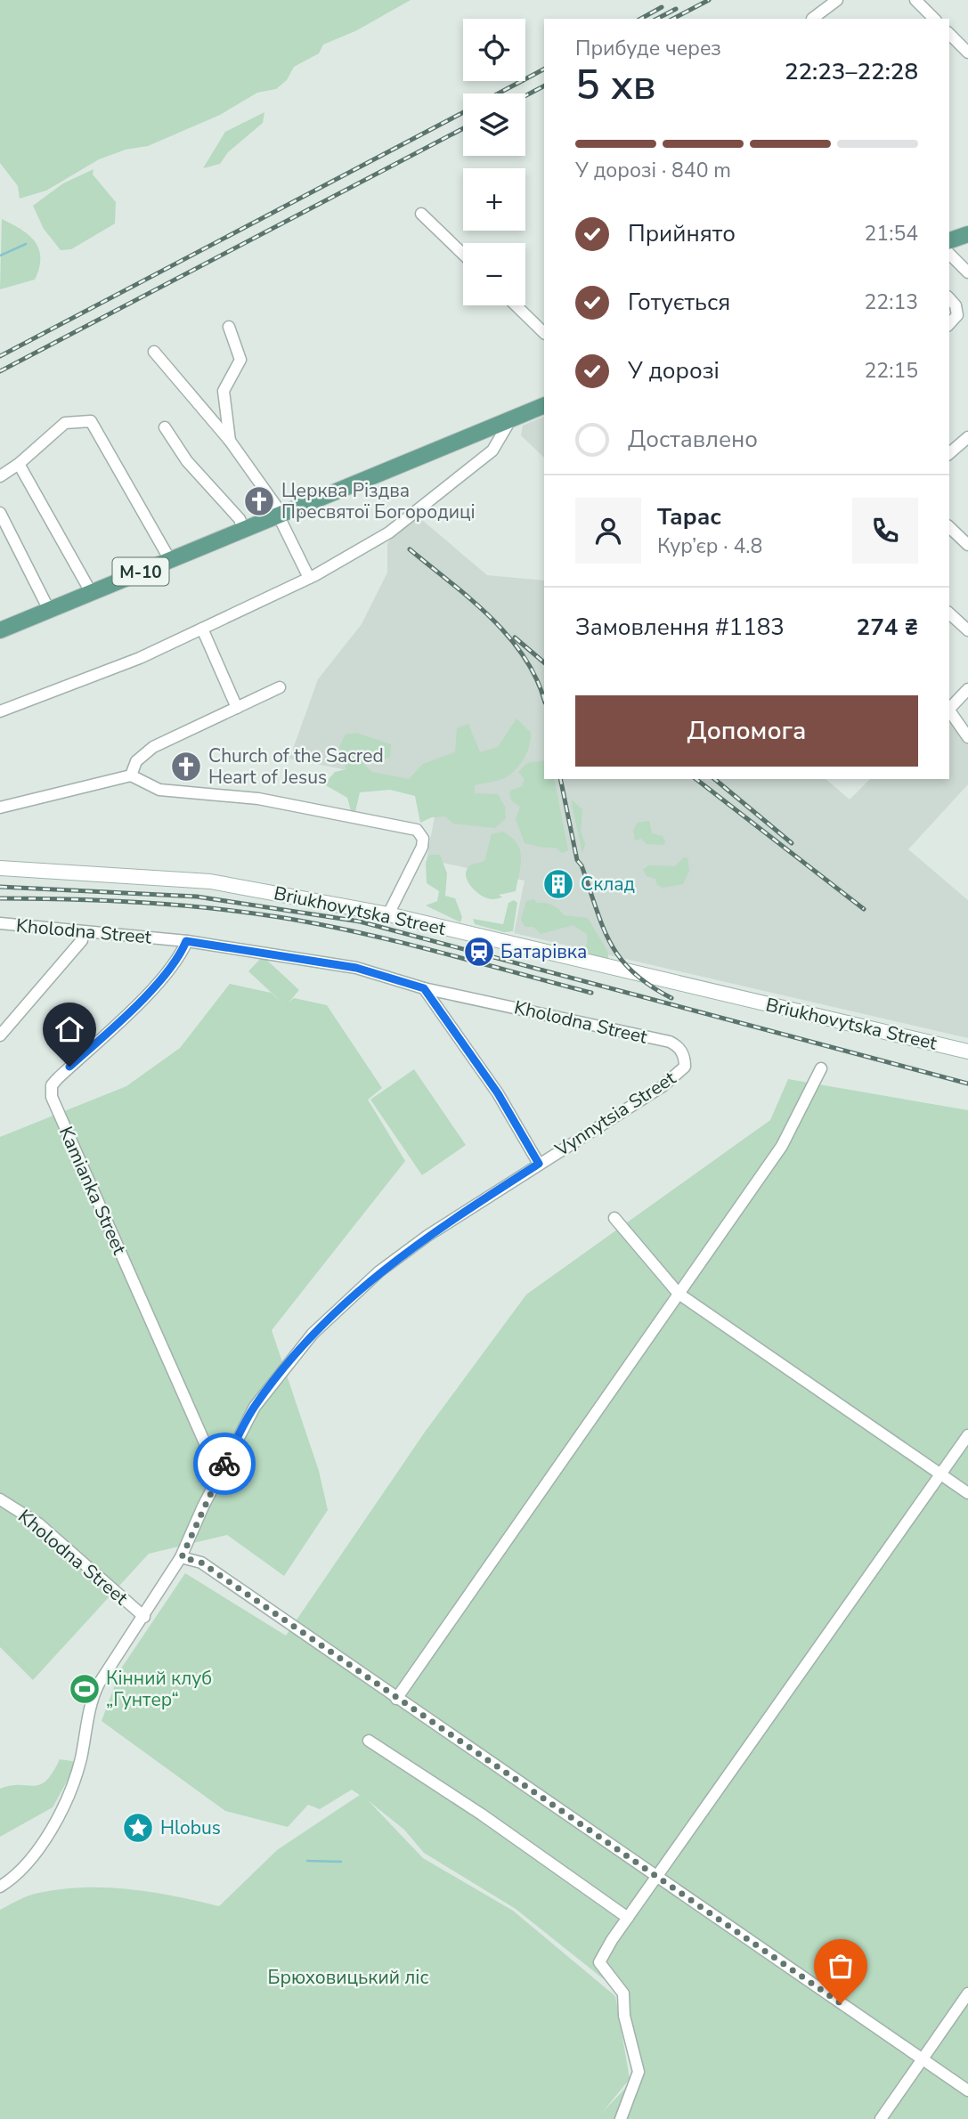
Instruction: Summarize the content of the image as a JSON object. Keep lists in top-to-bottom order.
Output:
{
  "streets": {
    "main road": ["М-10", "Briukhovytska Street"],
    "street": ["Kholodna Street", "Vynnytsia Street", "Kamianka Street"]
  },
  "crossings": [
    ["Kholodna Street", "Vynnytsia Street"],
    ["Kholodna Street", "Kamianka Street"],
    ["Vynnytsia Street", "Kamianka Street"]
  ],
  "parks": ["Брюховицький ліс"],
  "places": {
    "church": ["Церква Різдва Пресвятої Богородиці", "Church of the Sacred Heart of Jesus"],
    "building": ["Склад"],
    "station": ["Батарівка"],
    "sports": ["Кінний клуб „Гунтер“"],
    "place": ["Hlobus"]
  },
  "page": {
    "map_buttons": ["+", "−"],
    "heading": ["5 хв", "Прибуде через", "22:23–22:28"],
    "panel": [
      "Тарас",
      "Кур’єр · 4.8",
      "Замовлення #1183",
      "274 ₴"
    ],
    "bar": "У дорозі · 840 m",
    "list": [
      ["Прийнято", "21:54"],
      ["Готується", "22:13"],
      ["У дорозі", "22:15"],
      "Доставлено"
    ],
    "buttons": "Допомога"
  }
}
